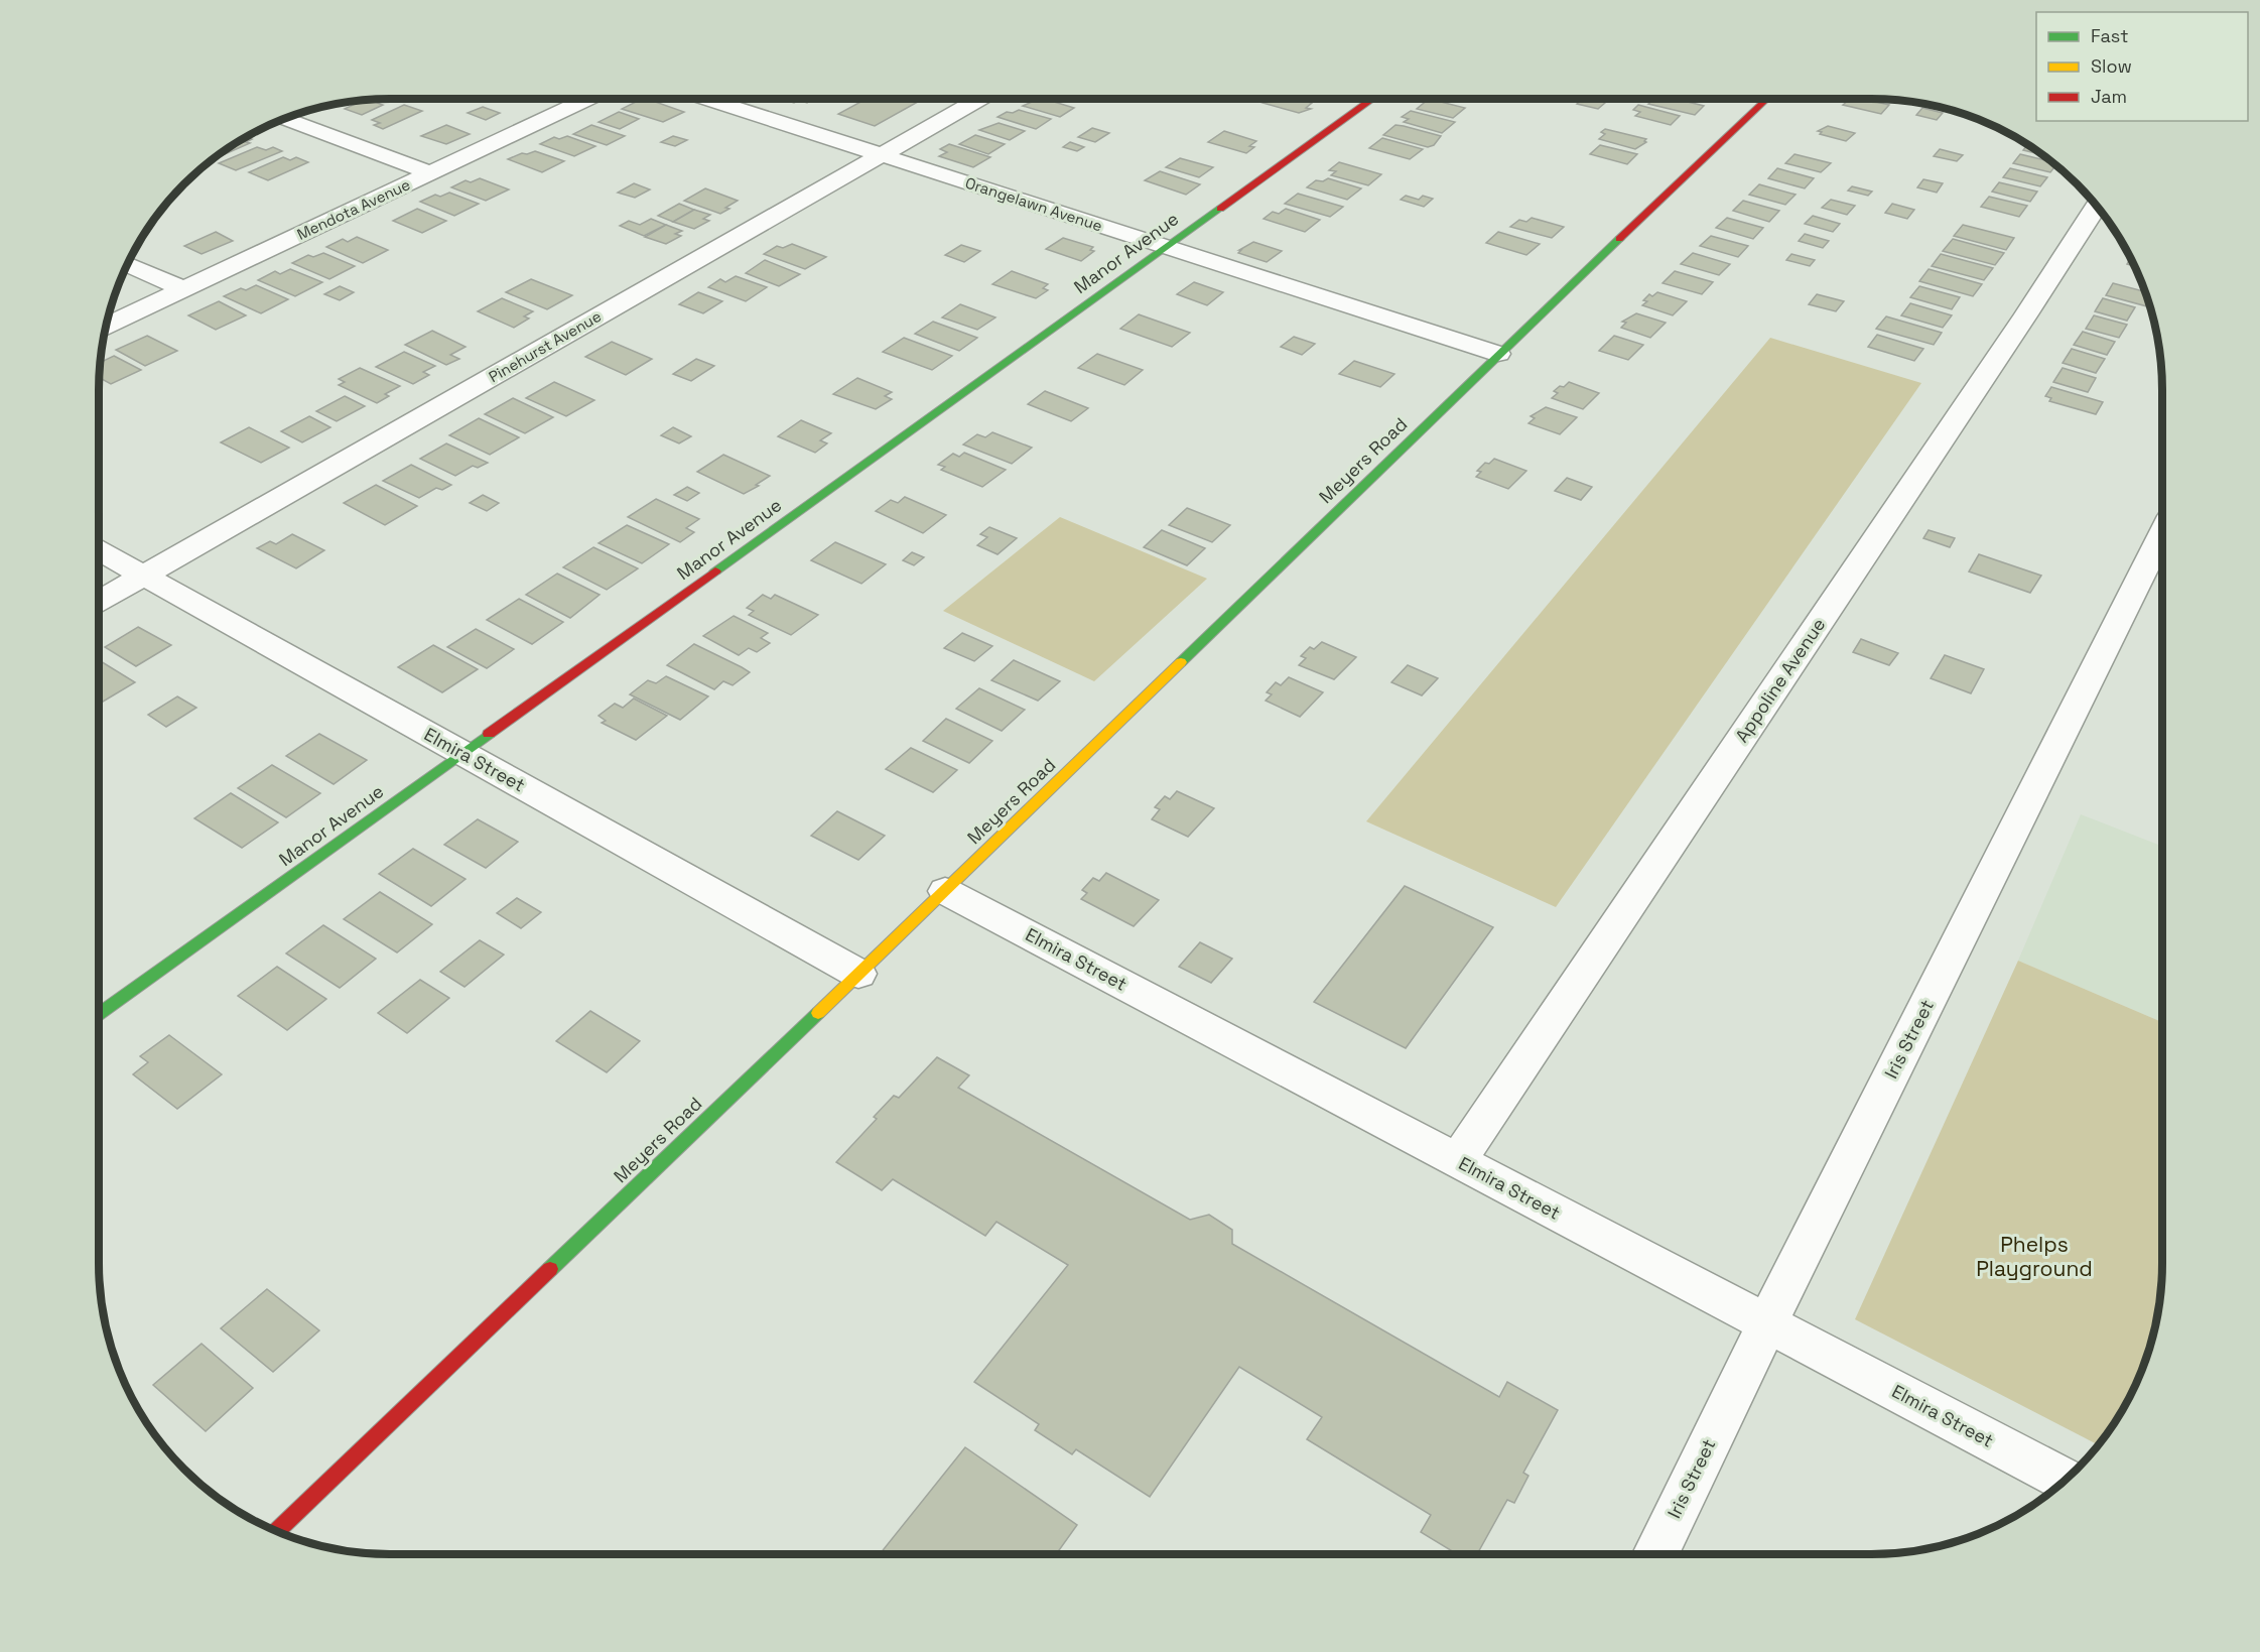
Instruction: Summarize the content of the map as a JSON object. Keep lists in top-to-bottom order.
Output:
{
  "streets": {
    "street": [
      "Orangelawn Avenue",
      "Mendota Avenue",
      "Manor Avenue",
      "Pinehurst Avenue",
      "Meyers Road",
      "Appoline Avenue",
      "Elmira Street",
      "Iris Street"
    ]
  },
  "crossings": [
    ["Orangelawn Avenue", "Manor Avenue"],
    ["Orangelawn Avenue", "Pinehurst Avenue"],
    ["Orangelawn Avenue", "Meyers Road"],
    ["Manor Avenue", "Elmira Street"],
    ["Pinehurst Avenue", "Elmira Street"],
    ["Meyers Road", "Elmira Street"],
    ["Appoline Avenue", "Elmira Street"],
    ["Elmira Street", "Iris Street"]
  ],
  "parks": ["Phelps Playground"],
  "legend": ["Fast", "Slow", "Jam"]
}
